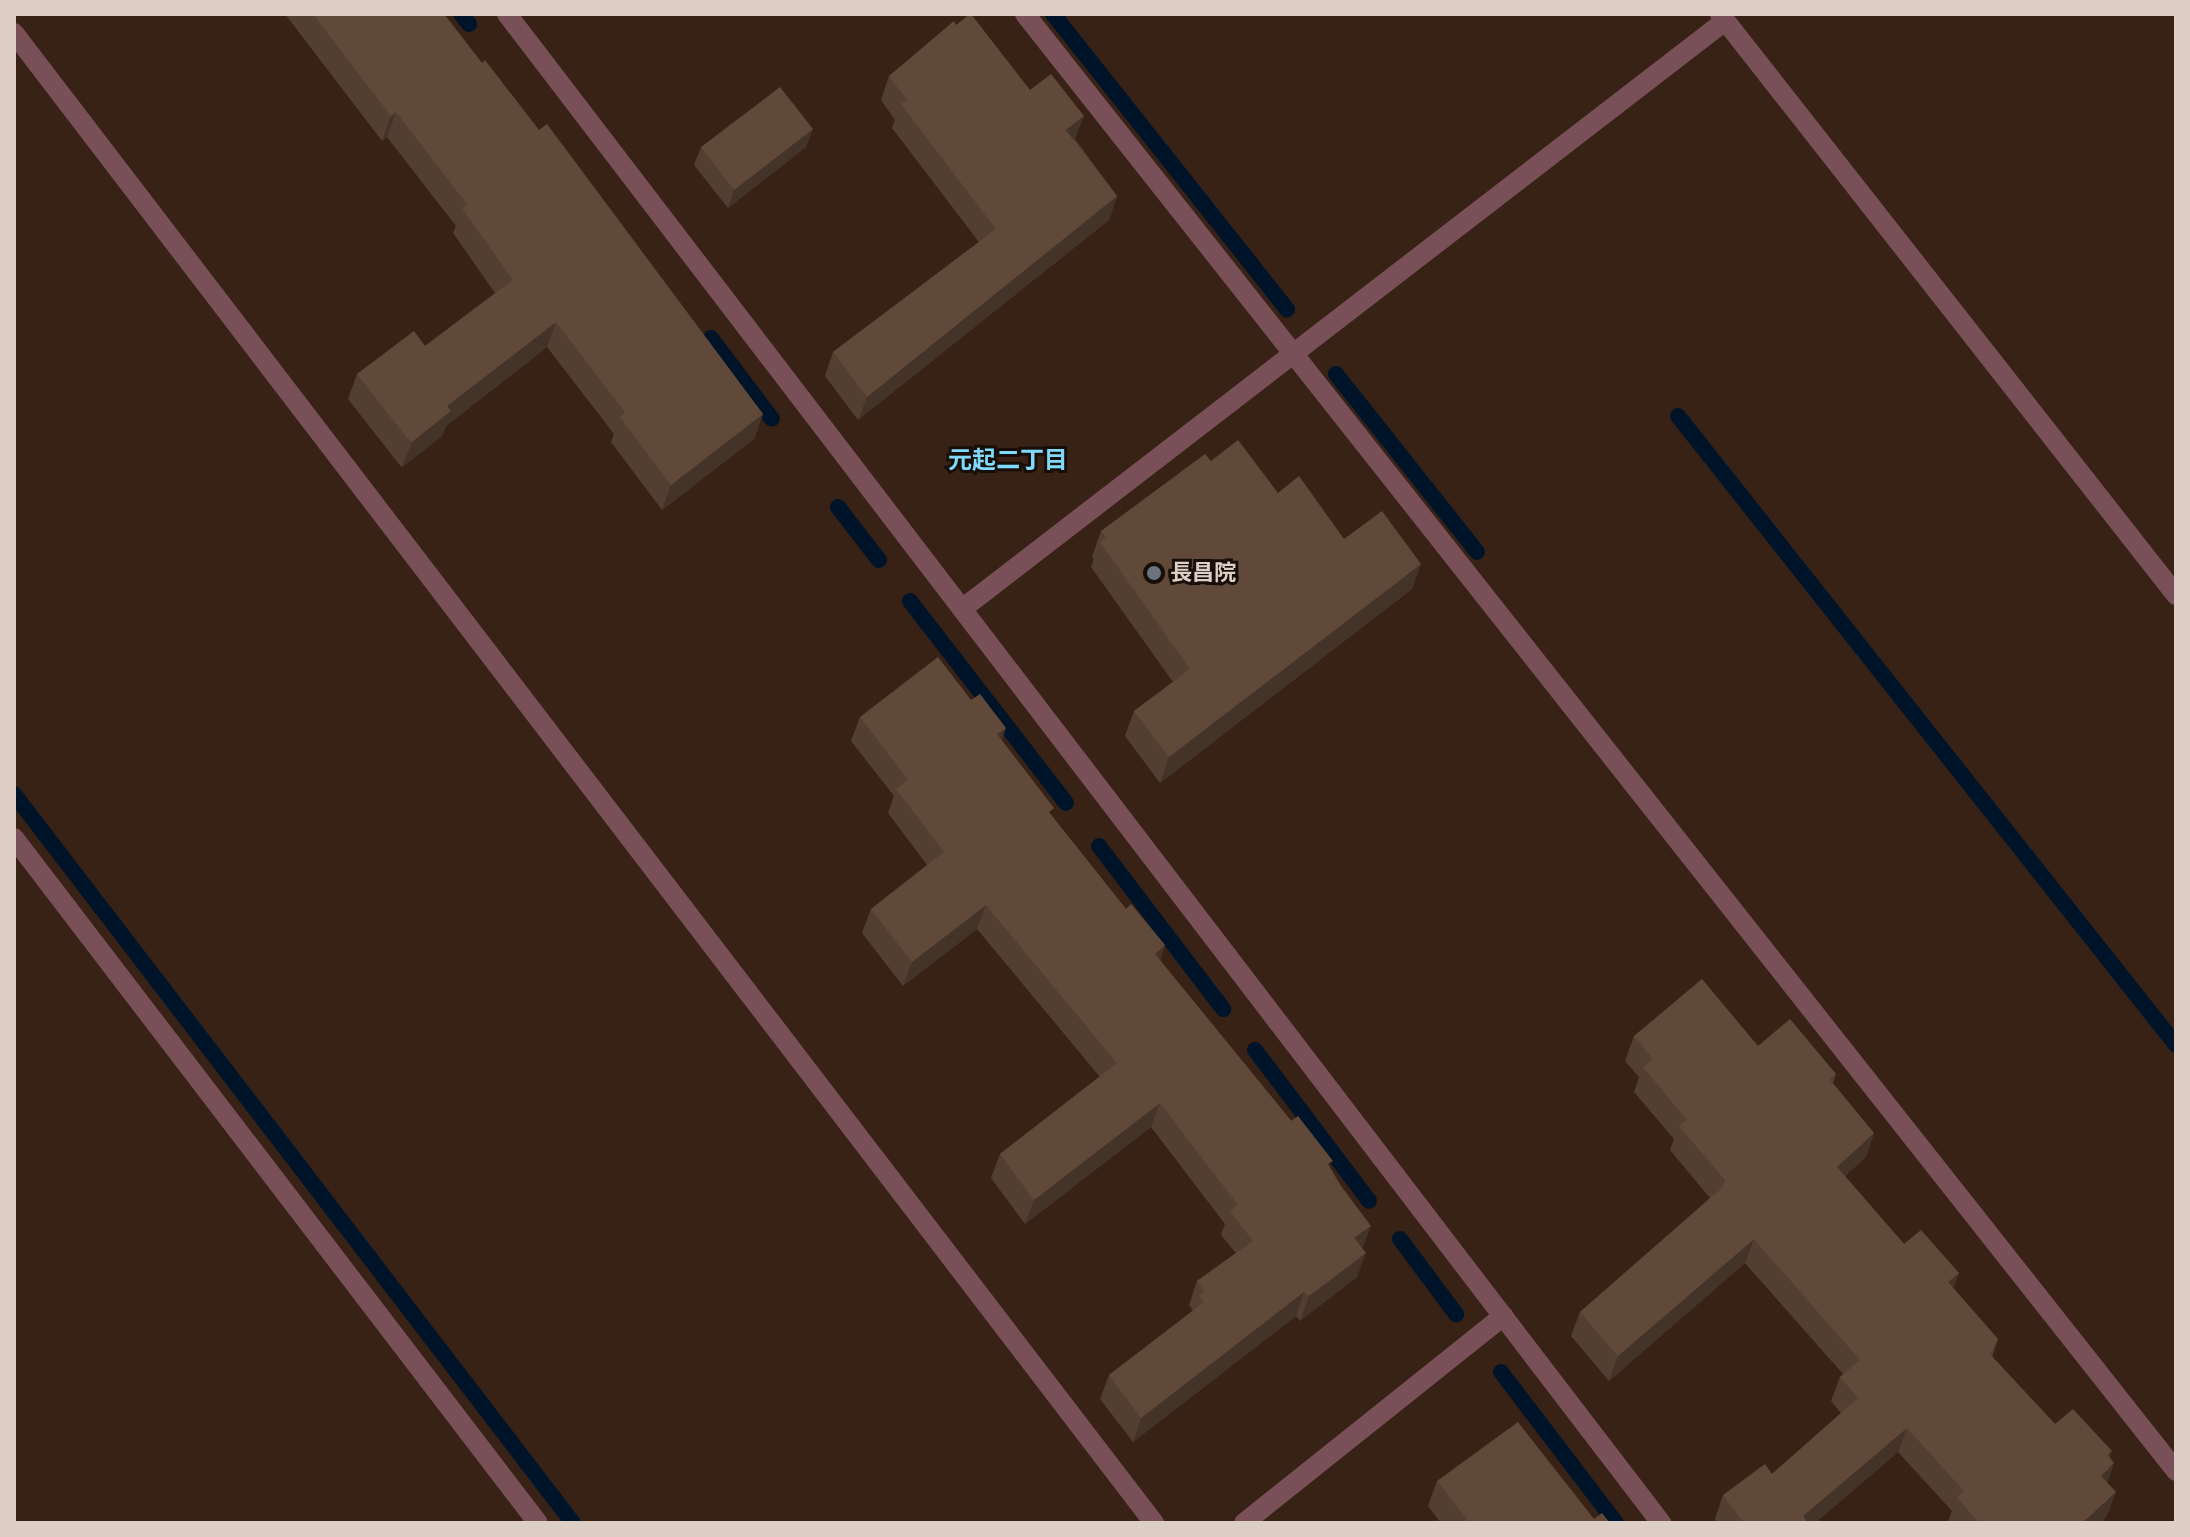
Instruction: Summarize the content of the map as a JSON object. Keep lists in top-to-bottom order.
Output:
{
  "districts": ["元起二丁目"],
  "places": ["長昌院"]
}
